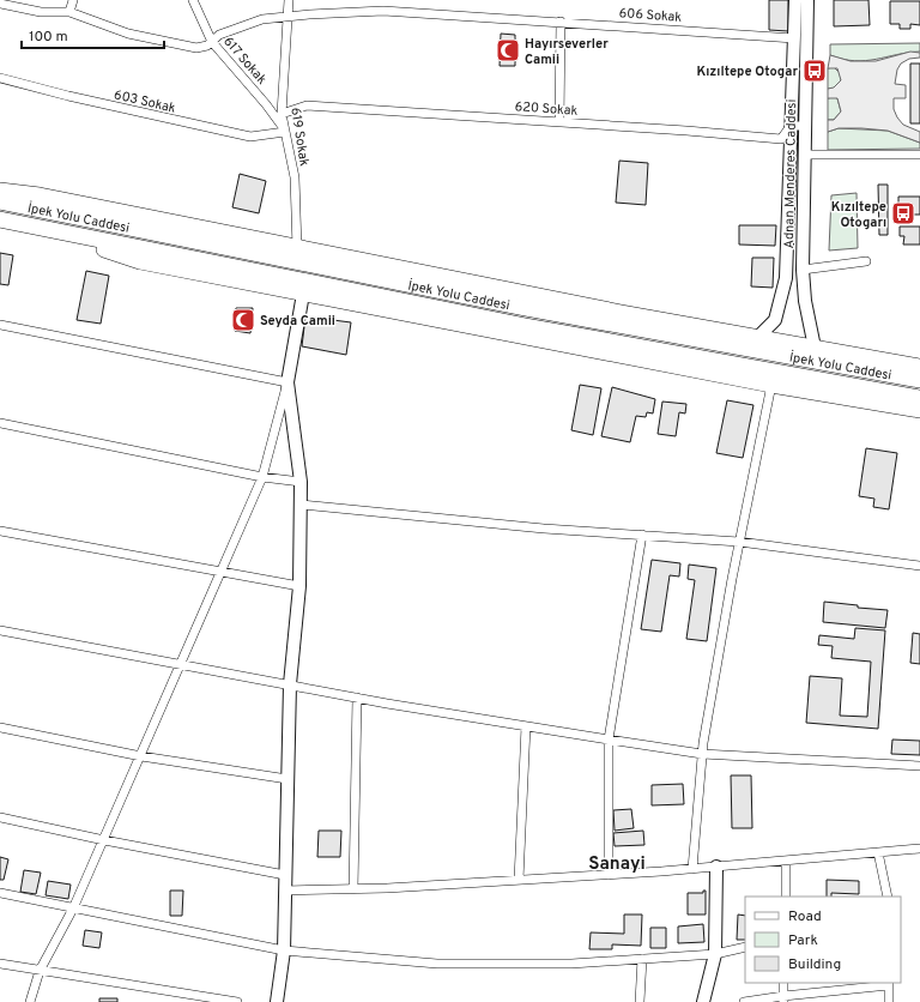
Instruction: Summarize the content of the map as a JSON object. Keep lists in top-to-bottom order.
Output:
{
  "streets": {
    "highway": ["İpek Yolu Caddesi"],
    "street": [
      "606 Sokak",
      "617 Sokak",
      "603 Sokak",
      "620 Sokak",
      "619 Sokak",
      "Adnan Menderes Caddesi"
    ]
  },
  "crossings": [
    ["606 Sokak", "617 Sokak"],
    ["606 Sokak", "619 Sokak"],
    ["606 Sokak", "Adnan Menderes Caddesi"],
    ["617 Sokak", "603 Sokak"],
    ["617 Sokak", "619 Sokak"],
    ["603 Sokak", "619 Sokak"],
    ["620 Sokak", "619 Sokak"],
    ["620 Sokak", "Adnan Menderes Caddesi"]
  ],
  "districts": ["Sanayi"],
  "places": {
    "mosque": ["Hayırseverler Camii", "Seyda Camii"],
    "bus stop": ["Kızıltepe Otogar", "Kızıltepe Otogarı"]
  },
  "legend": ["Road", "Park", "Building"],
  "scale_bar": "100 m"
}
